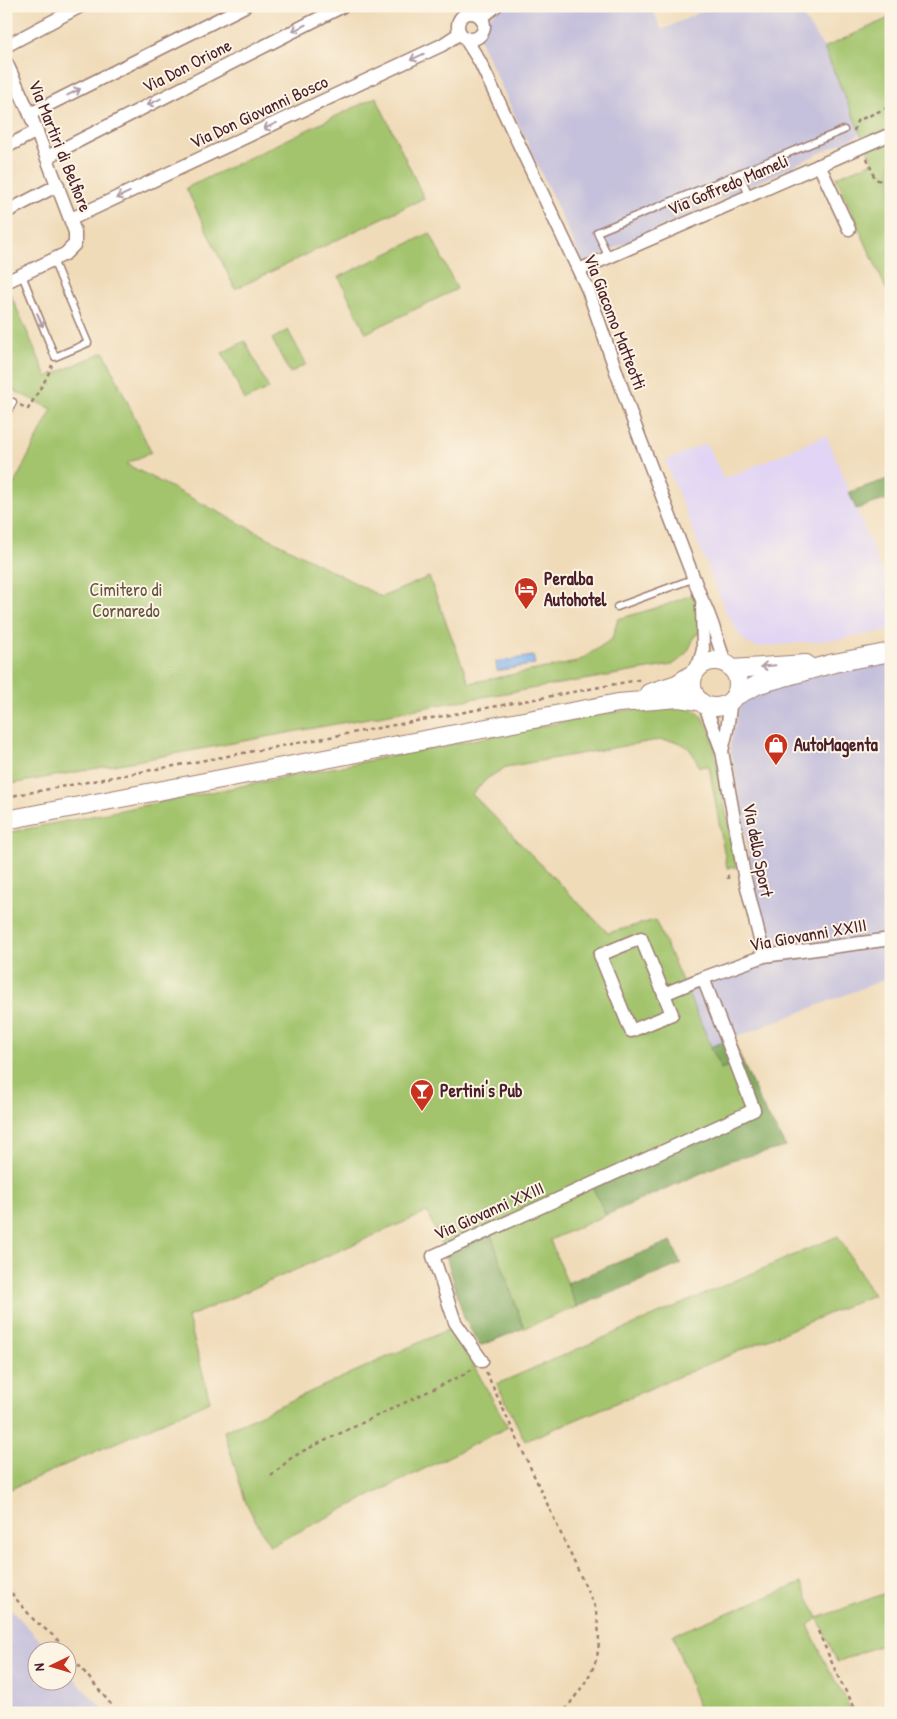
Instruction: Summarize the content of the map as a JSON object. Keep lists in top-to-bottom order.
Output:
{
  "streets": {
    "street": [
      "Via Don Orione",
      "Via Don Giovanni Bosco",
      "Via Martiri di Belfiore",
      "Via Goffredo Mameli",
      "Via Giacomo Matteotti",
      "Via dello Sport",
      "Via Giovanni XXIII"
    ]
  },
  "crossings": [
    ["Via Don Orione", "Via Martiri di Belfiore"],
    ["Via Don Giovanni Bosco", "Via Martiri di Belfiore"],
    ["Via Don Giovanni Bosco", "Via Giacomo Matteotti"],
    ["Via Goffredo Mameli", "Via Giacomo Matteotti"],
    ["Via Giacomo Matteotti", "Via dello Sport"],
    ["Via dello Sport", "Via Giovanni XXIII"]
  ],
  "one_way": ["Via Don Giovanni Bosco"],
  "parks": ["Cimitero di Cornaredo"],
  "places": {
    "hotel": ["Peralba Autohotel"],
    "shop": ["AutoMagenta"],
    "bar": ["Pertini's Pub"]
  },
  "north": "left"
}
